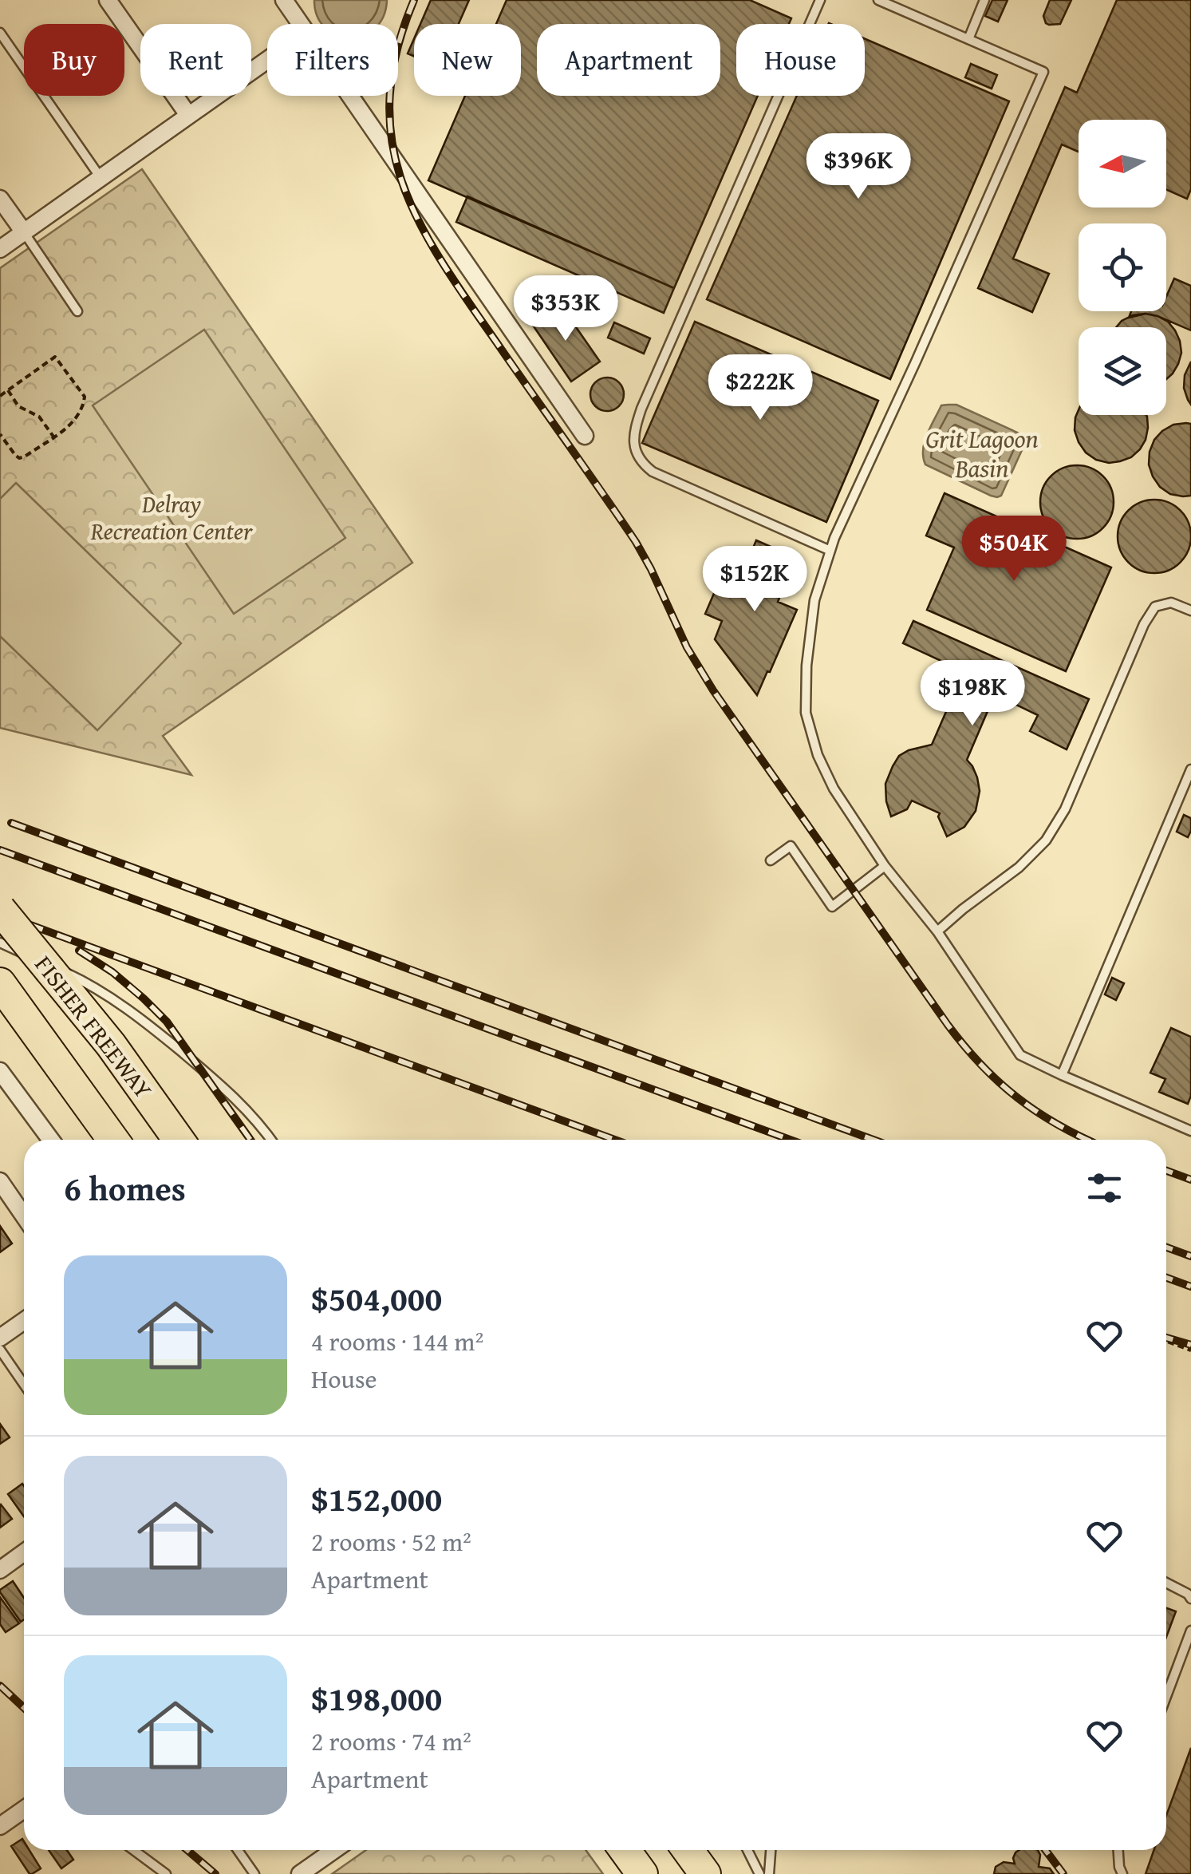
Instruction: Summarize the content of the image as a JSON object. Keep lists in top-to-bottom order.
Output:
{
  "streets": {
    "highway": ["FISHER FREEWAY"]
  },
  "water": ["Grit Lagoon Basin"],
  "parks": ["Delray Recreation Center"],
  "north": "left",
  "page": {
    "chip": [
      "Buy",
      "Rent",
      "Filters",
      "New",
      "Apartment",
      "House"
    ],
    "price": [
      "$396K",
      "$353K",
      "$222K",
      "$504K",
      "$152K",
      "$198K"
    ],
    "heading": "6 homes",
    "list": [
      {
        "name": "$504,000",
        "note": "4 rooms · 144 m² · House"
      },
      {
        "name": "$152,000",
        "note": "2 rooms · 52 m² · Apartment"
      },
      {
        "name": "$198,000",
        "note": "2 rooms · 74 m² · Apartment"
      }
    ]
  }
}
